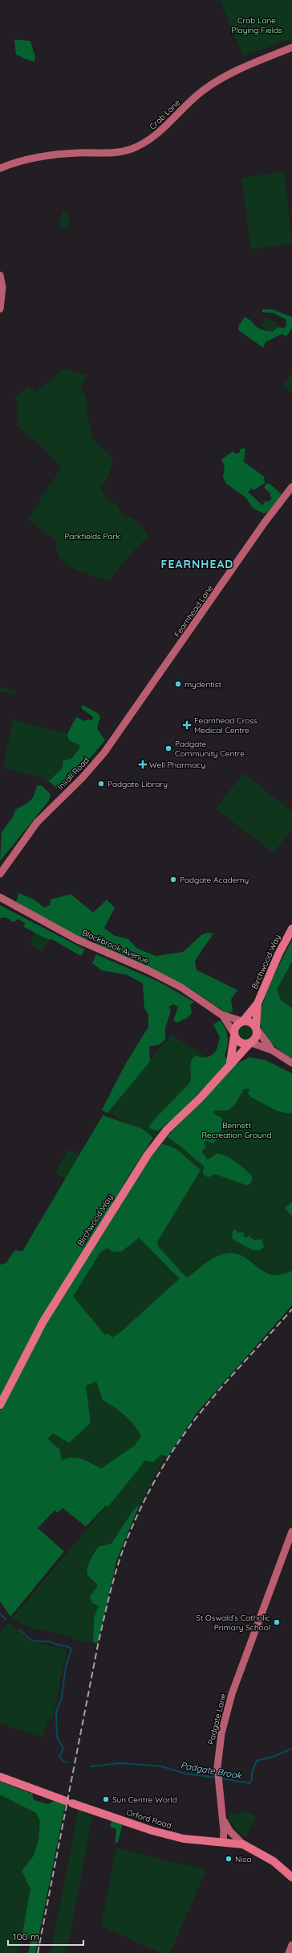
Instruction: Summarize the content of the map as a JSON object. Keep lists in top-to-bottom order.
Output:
{
  "streets": {
    "main road": ["Birchwood Way", "Orford Road"],
    "street": [
      "Crab Lane",
      "Fearnhead Lane",
      "Insall Road",
      "Blackbrook Avenue",
      "Padgate Lane"
    ]
  },
  "crossings": [
    ["Fearnhead Lane", "Insall Road"],
    ["Blackbrook Avenue", "Birchwood Way"],
    ["Padgate Lane", "Orford Road"]
  ],
  "districts": ["FEARNHEAD"],
  "water": ["Padgate Brook"],
  "parks": ["Crab Lane Playing Fields", "Parkfields Park", "Bennett Recreation Ground"],
  "places": {
    "other": [
      "mydentist",
      "Padgate Community Centre",
      "Padgate Library",
      "Padgate Academy",
      "St Oswald's Catholic Primary School",
      "Sun Centre World",
      "Nisa"
    ],
    "health": ["Fearnhead Cross Medical Centre", "Well Pharmacy"]
  },
  "scale_bar": "100 m"
}
